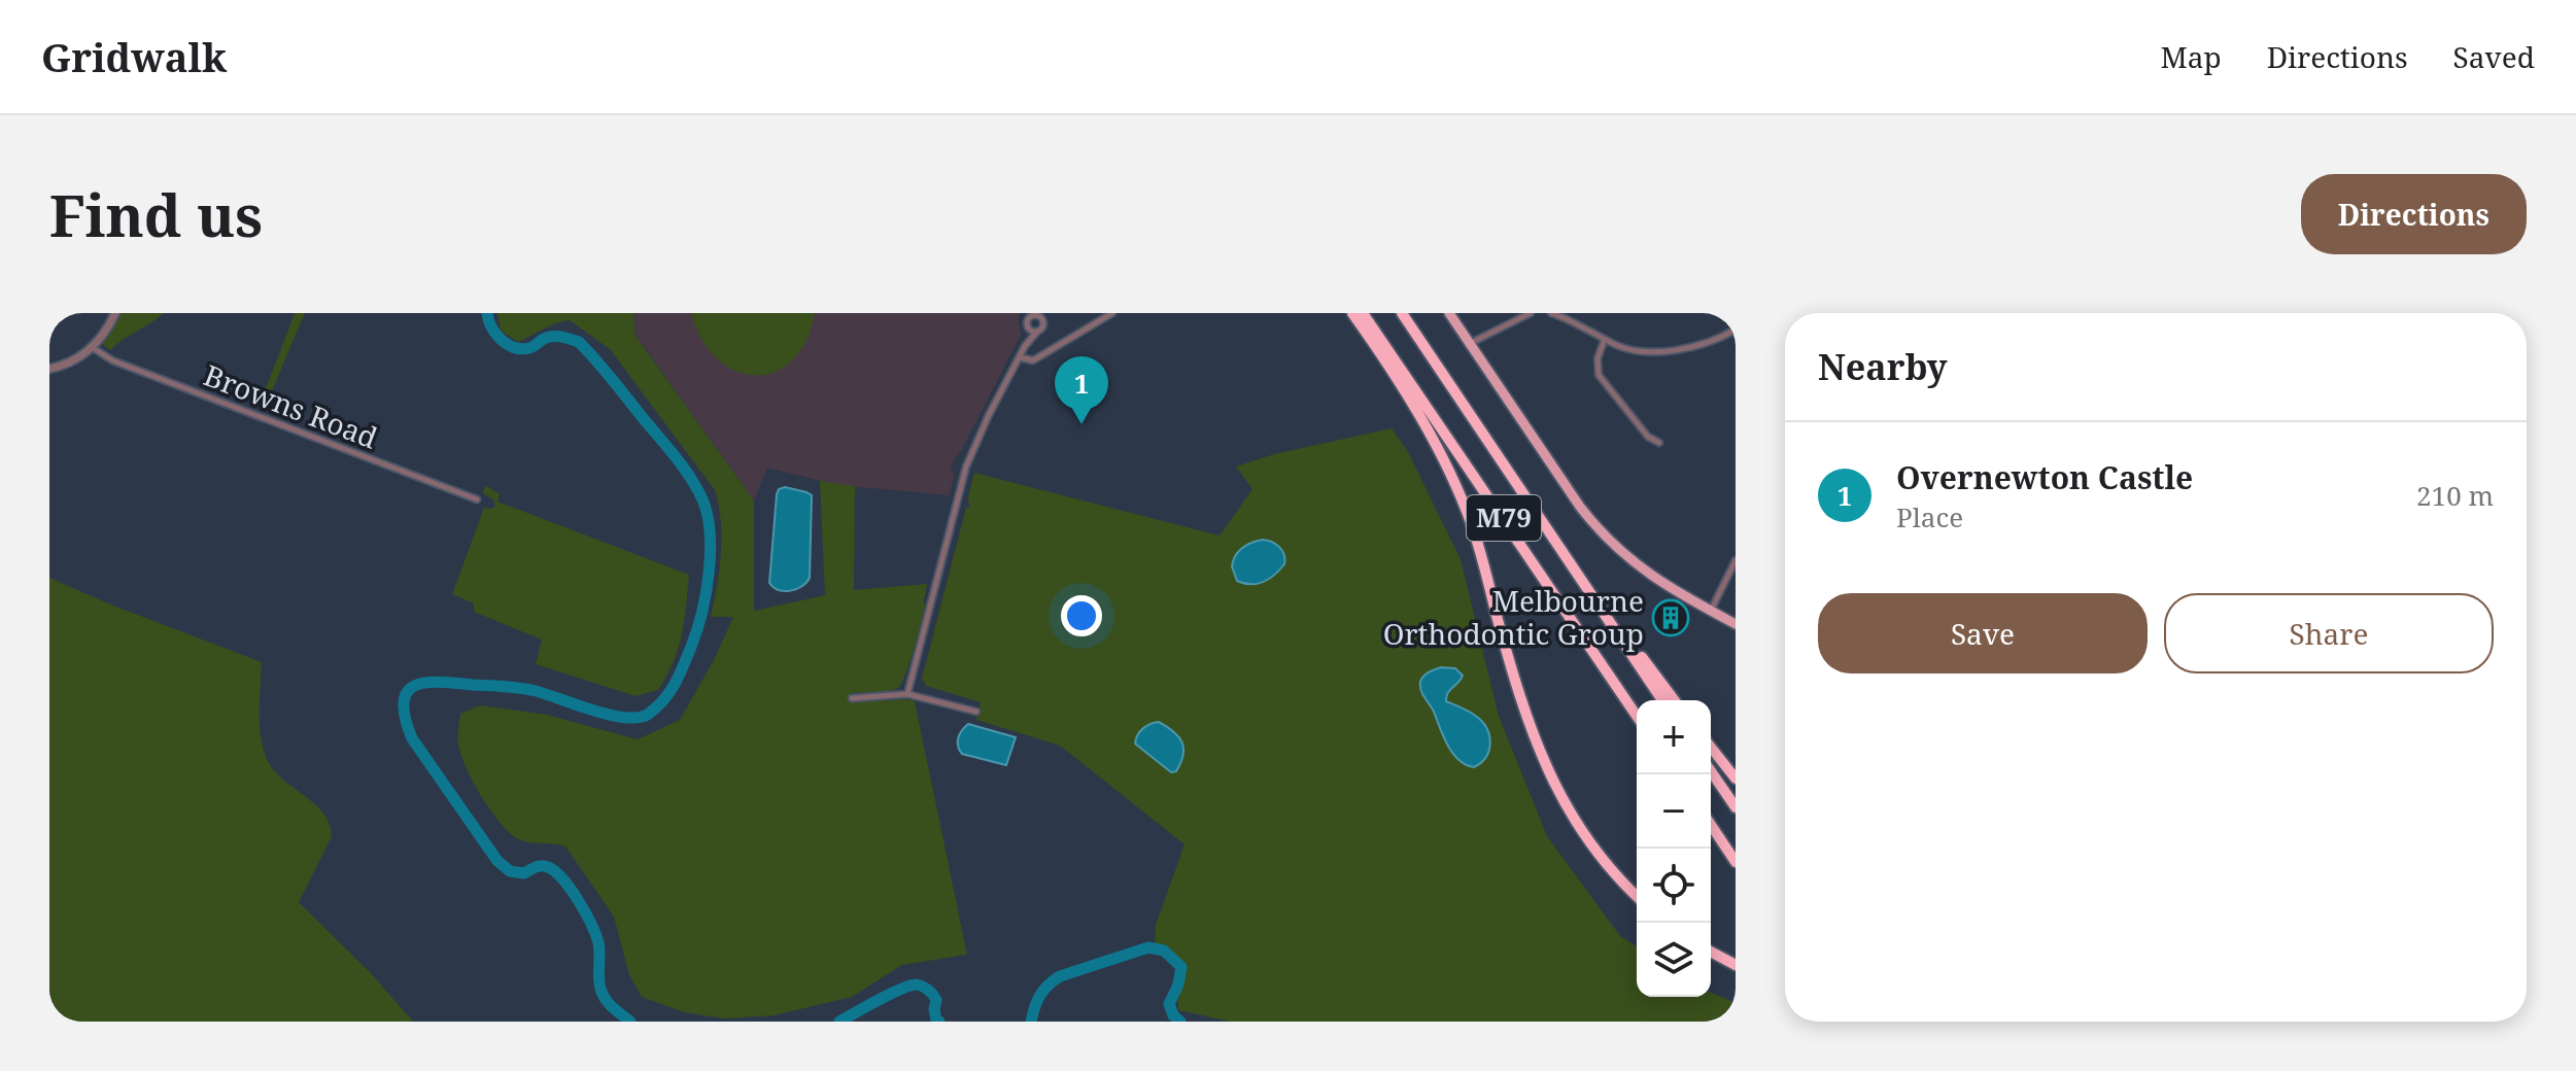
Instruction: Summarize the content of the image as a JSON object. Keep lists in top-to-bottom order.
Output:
{
  "streets": {
    "highway": ["M79"],
    "street": ["Browns Road"]
  },
  "places": {
    "building": ["Melbourne Orthodontic Group"]
  },
  "page": {
    "header": "Gridwalk",
    "nav": ["Map", "Directions", "Saved"],
    "buttons": [
      "Directions",
      ["Save", "Share"]
    ],
    "title": "Find us",
    "heading": "Nearby",
    "pins": "1",
    "list": [
      {
        "mark": "1",
        "name": "Overnewton Castle",
        "note": "Place",
        "value": "210 m"
      }
    ],
    "map_buttons": ["+", "−"]
  }
}
